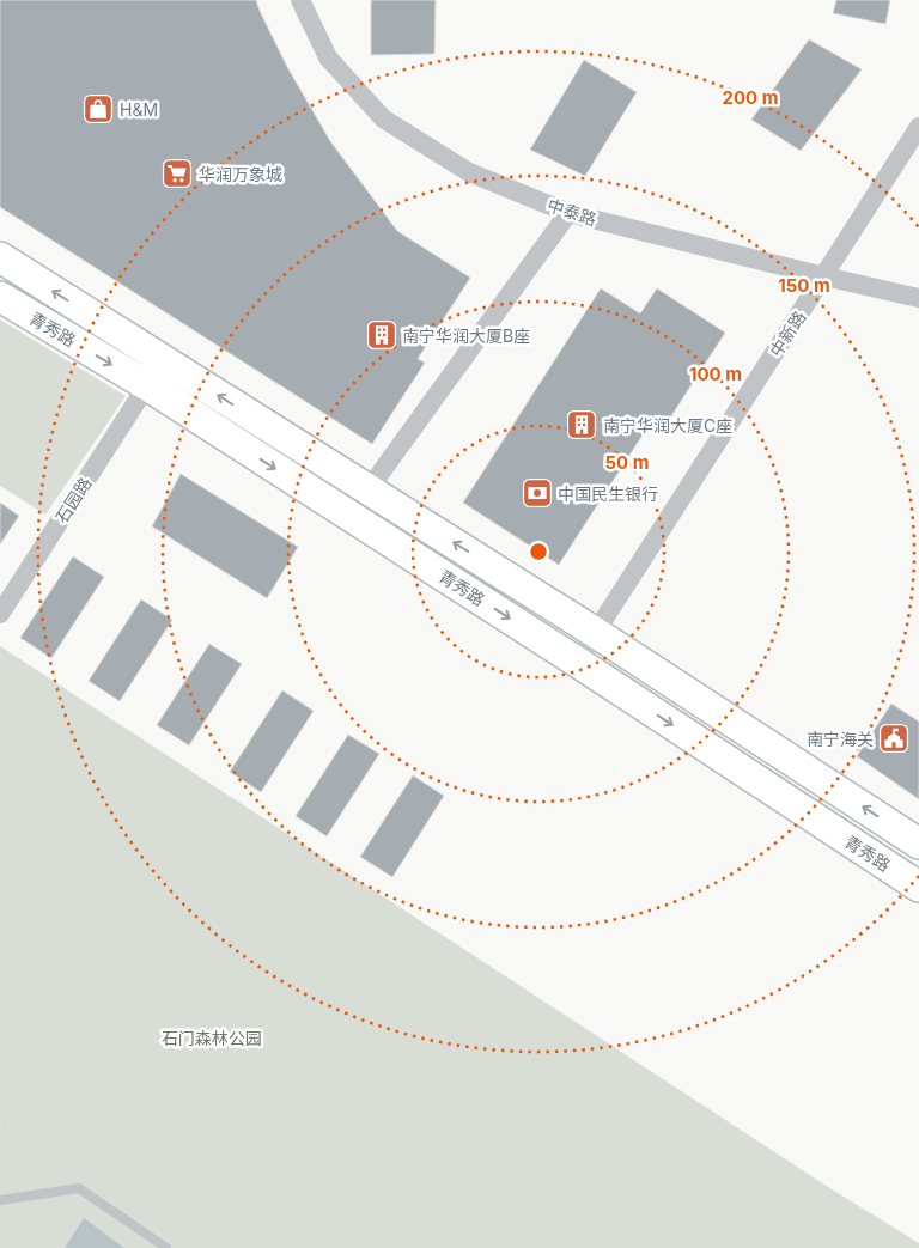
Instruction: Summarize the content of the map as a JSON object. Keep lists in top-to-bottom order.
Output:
{
  "streets": {
    "main road": ["青秀路"],
    "street": ["中泰路", "中新路", "石园路"]
  },
  "crossings": [
    ["中泰路", "中新路"],
    ["青秀路", "中新路"],
    ["青秀路", "石园路"]
  ],
  "parks": ["石门森林公园"],
  "places": {
    "shop": ["H&M"],
    "supermarket": ["华润万象城"],
    "building": ["南宁华润大厦B座", "南宁华润大厦C座"],
    "bank": ["中国民生银行"],
    "public building": ["南宁海关"]
  },
  "rings": [
    "200 m",
    "150 m",
    "100 m",
    "50 m"
  ]
}
